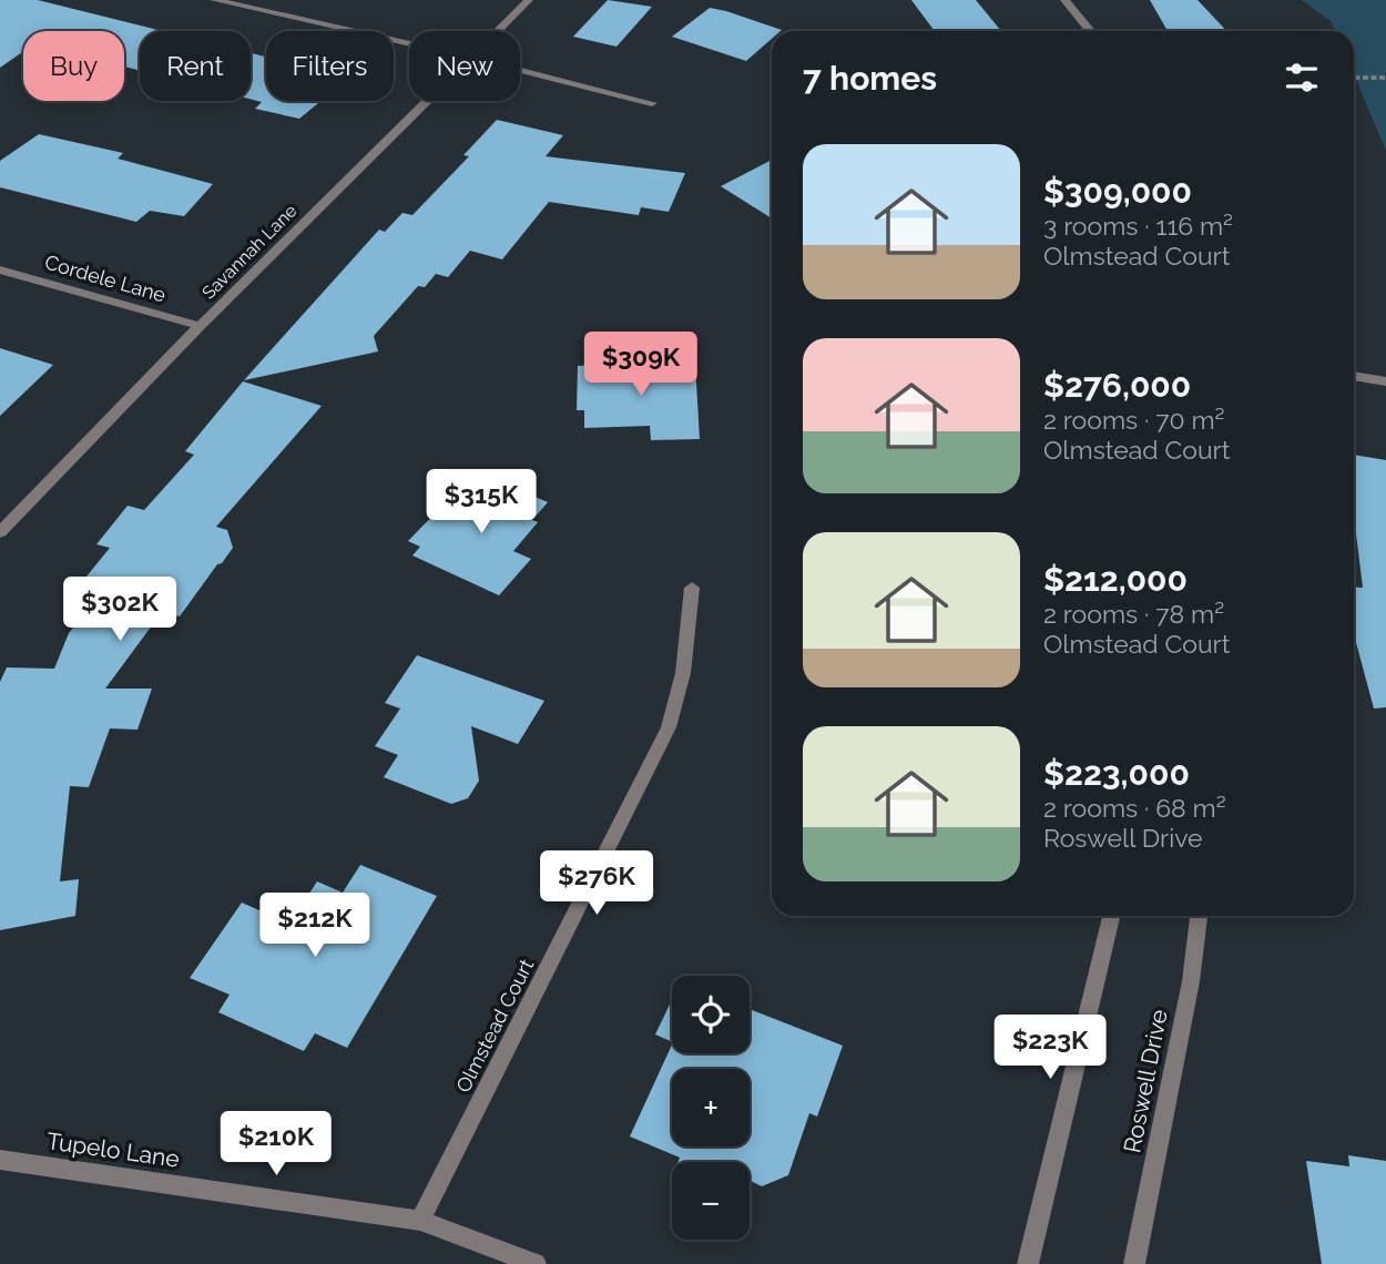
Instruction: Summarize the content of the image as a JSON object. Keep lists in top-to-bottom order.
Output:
{
  "streets": {
    "street": [
      "Savannah Lane",
      "Cordele Lane",
      "Olmstead Court",
      "Roswell Drive",
      "Tupelo Lane"
    ]
  },
  "crossings": [
    ["Savannah Lane", "Cordele Lane"],
    ["Olmstead Court", "Tupelo Lane"]
  ],
  "page": {
    "chip": [
      "Buy",
      "Rent",
      "Filters",
      "New"
    ],
    "heading": "7 homes",
    "list": [
      {
        "name": "$309,000",
        "note": "3 rooms · 116 m² · Olmstead Court"
      },
      {
        "name": "$276,000",
        "note": "2 rooms · 70 m² · Olmstead Court"
      },
      {
        "name": "$212,000",
        "note": "2 rooms · 78 m² · Olmstead Court"
      },
      {
        "name": "$223,000",
        "note": "2 rooms · 68 m² · Roswell Drive"
      }
    ],
    "price": [
      "$309K",
      "$315K",
      "$302K",
      "$276K",
      "$212K",
      "$223K",
      "$210K"
    ],
    "map_buttons": ["+", "−"]
  }
}
